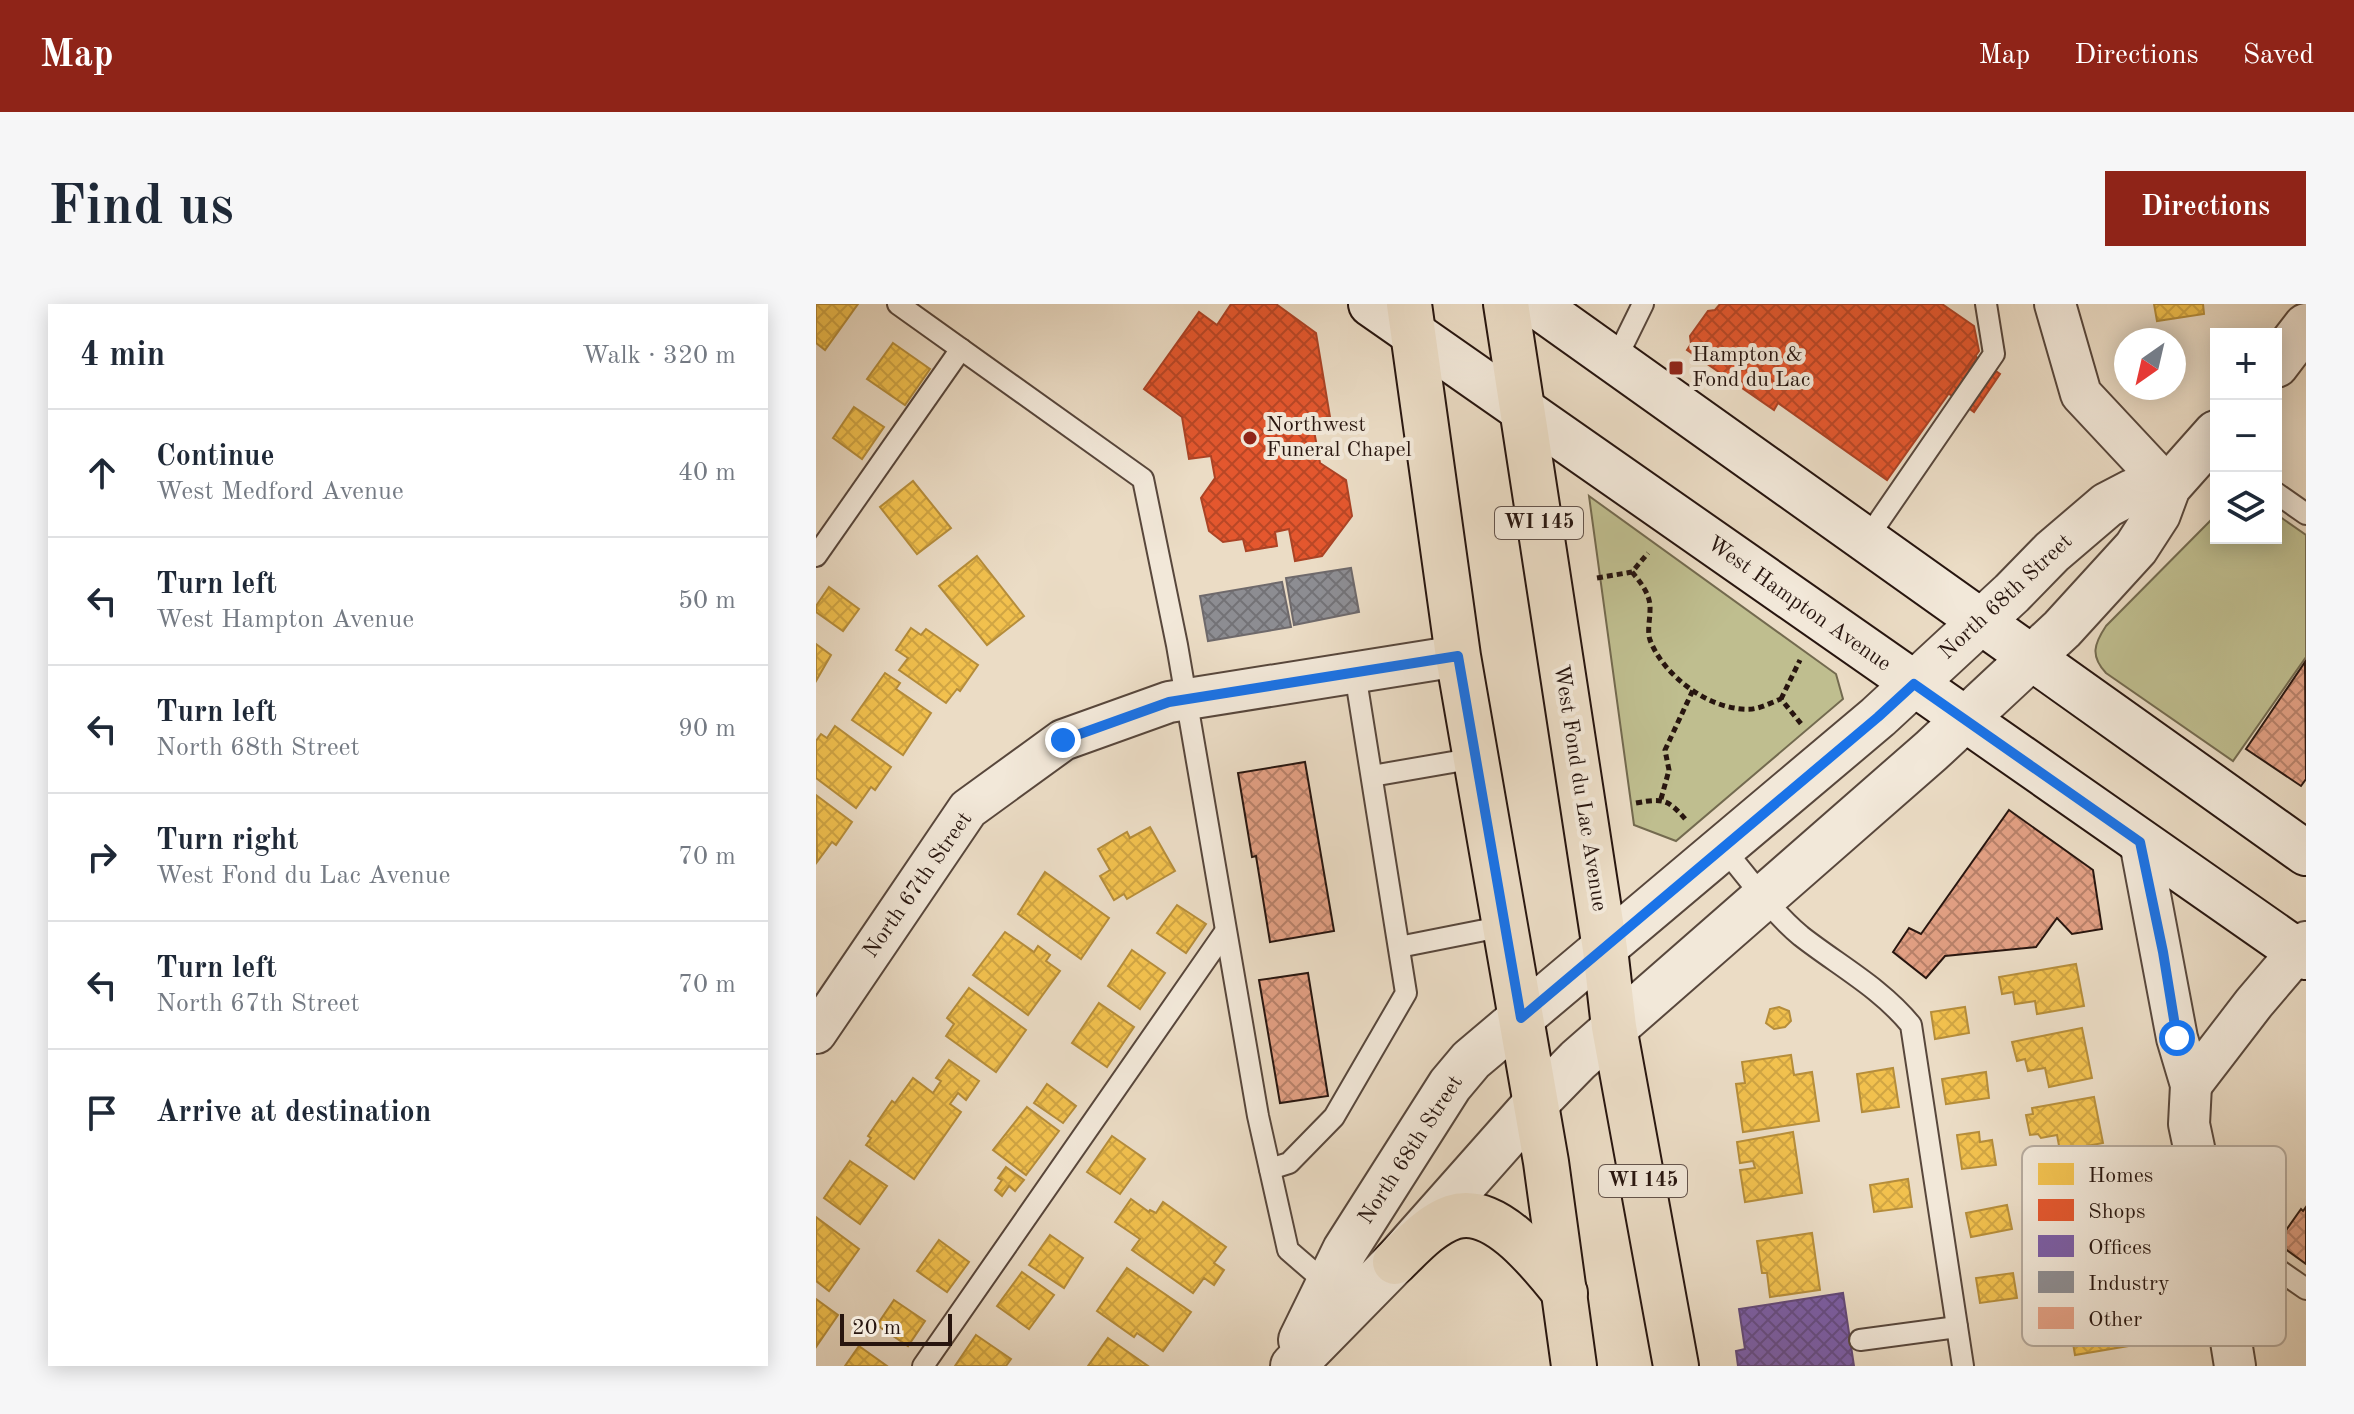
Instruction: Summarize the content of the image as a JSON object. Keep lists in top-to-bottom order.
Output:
{
  "streets": {
    "main road": ["WI 145", "West Fond du Lac Avenue"],
    "street": ["North 68th Street", "West Hampton Avenue", "North 67th Street"]
  },
  "crossings": [
    ["North 68th Street", "West Hampton Avenue"],
    ["North 68th Street", "West Fond du Lac Avenue"],
    ["West Hampton Avenue", "West Fond du Lac Avenue"]
  ],
  "places": {
    "transit": ["Hampton & Fond du Lac"],
    "other": ["Northwest Funeral Chapel"]
  },
  "legend": [
    "Homes",
    "Shops",
    "Offices",
    "Industry",
    "Other"
  ],
  "scale_bar": "20 m",
  "north": "bottom left",
  "page": {
    "header": "Map",
    "nav": ["Map", "Directions", "Saved"],
    "buttons": "Directions",
    "title": "Find us",
    "heading": ["4 min", "Walk · 320 m"],
    "map_buttons": ["+", "−"],
    "list": [
      ["Continue", "West Medford Avenue", "40 m"],
      ["Turn left", "West Hampton Avenue", "50 m"],
      ["Turn left", "North 68th Street", "90 m"],
      ["Turn right", "West Fond du Lac Avenue", "70 m"],
      ["Turn left", "North 67th Street", "70 m"],
      "Arrive at destination"
    ],
    "scale": "20 m"
  }
}
